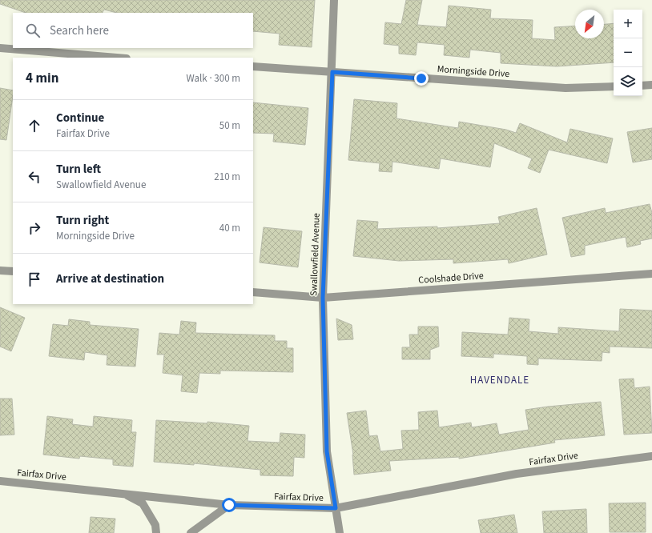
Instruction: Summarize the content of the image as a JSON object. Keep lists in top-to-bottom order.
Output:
{
  "streets": {
    "street": [
      "Morningside Drive",
      "Swallowfield Avenue",
      "Coolshade Drive",
      "Fairfax Drive"
    ]
  },
  "crossings": [
    ["Morningside Drive", "Swallowfield Avenue"],
    ["Swallowfield Avenue", "Coolshade Drive"],
    ["Swallowfield Avenue", "Fairfax Drive"]
  ],
  "districts": ["HAVENDALE"],
  "north": "bottom left",
  "page": {
    "map_buttons": ["+", "−"],
    "search": "Search here",
    "heading": ["4 min", "Walk · 300 m"],
    "list": [
      ["Continue", "Fairfax Drive", "50 m"],
      ["Turn left", "Swallowfield Avenue", "210 m"],
      ["Turn right", "Morningside Drive", "40 m"],
      "Arrive at destination"
    ]
  }
}
